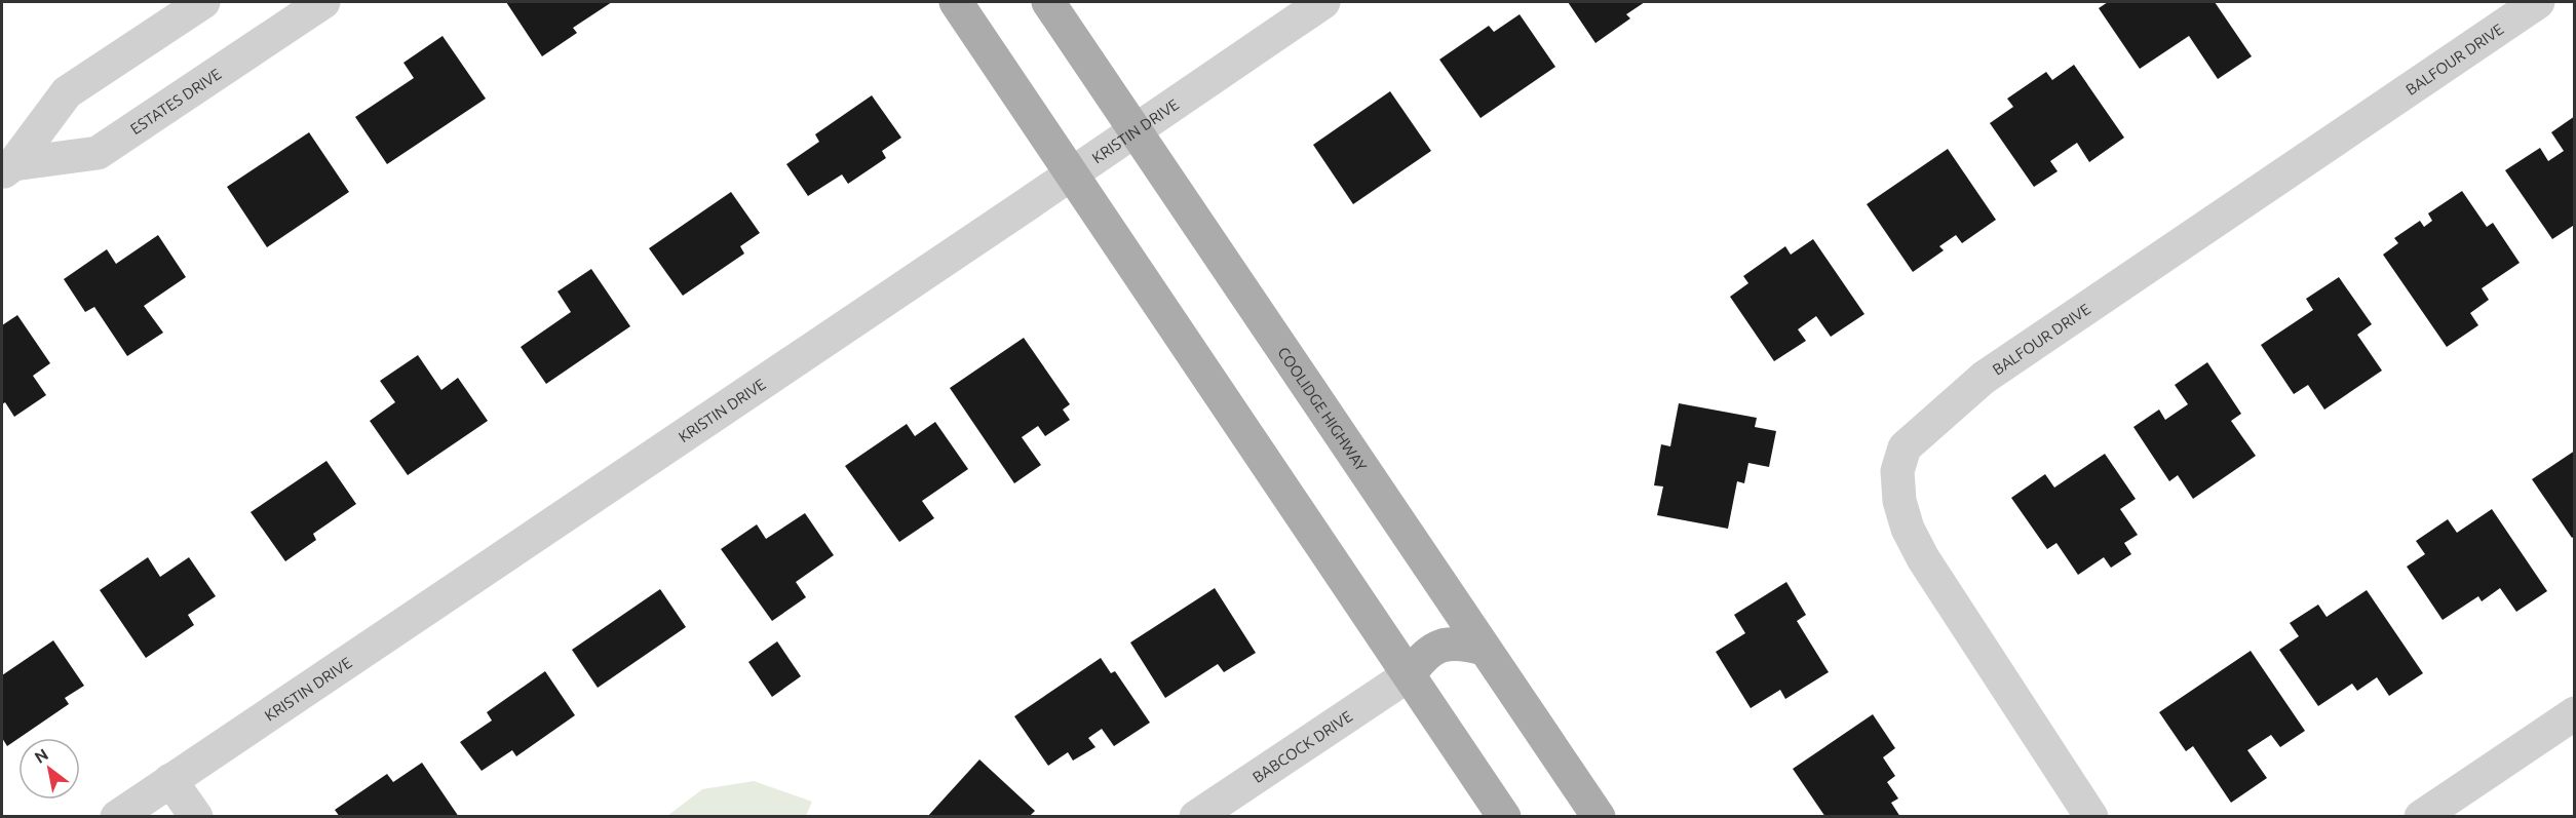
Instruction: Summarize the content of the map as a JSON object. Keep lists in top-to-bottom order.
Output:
{
  "streets": {
    "main road": ["COOLIDGE HIGHWAY"],
    "street": [
      "BALFOUR DRIVE",
      "ESTATES DRIVE",
      "KRISTIN DRIVE",
      "BABCOCK DRIVE"
    ]
  },
  "crossings": [
    ["KRISTIN DRIVE", "COOLIDGE HIGHWAY"]
  ],
  "north": "top left"
}
